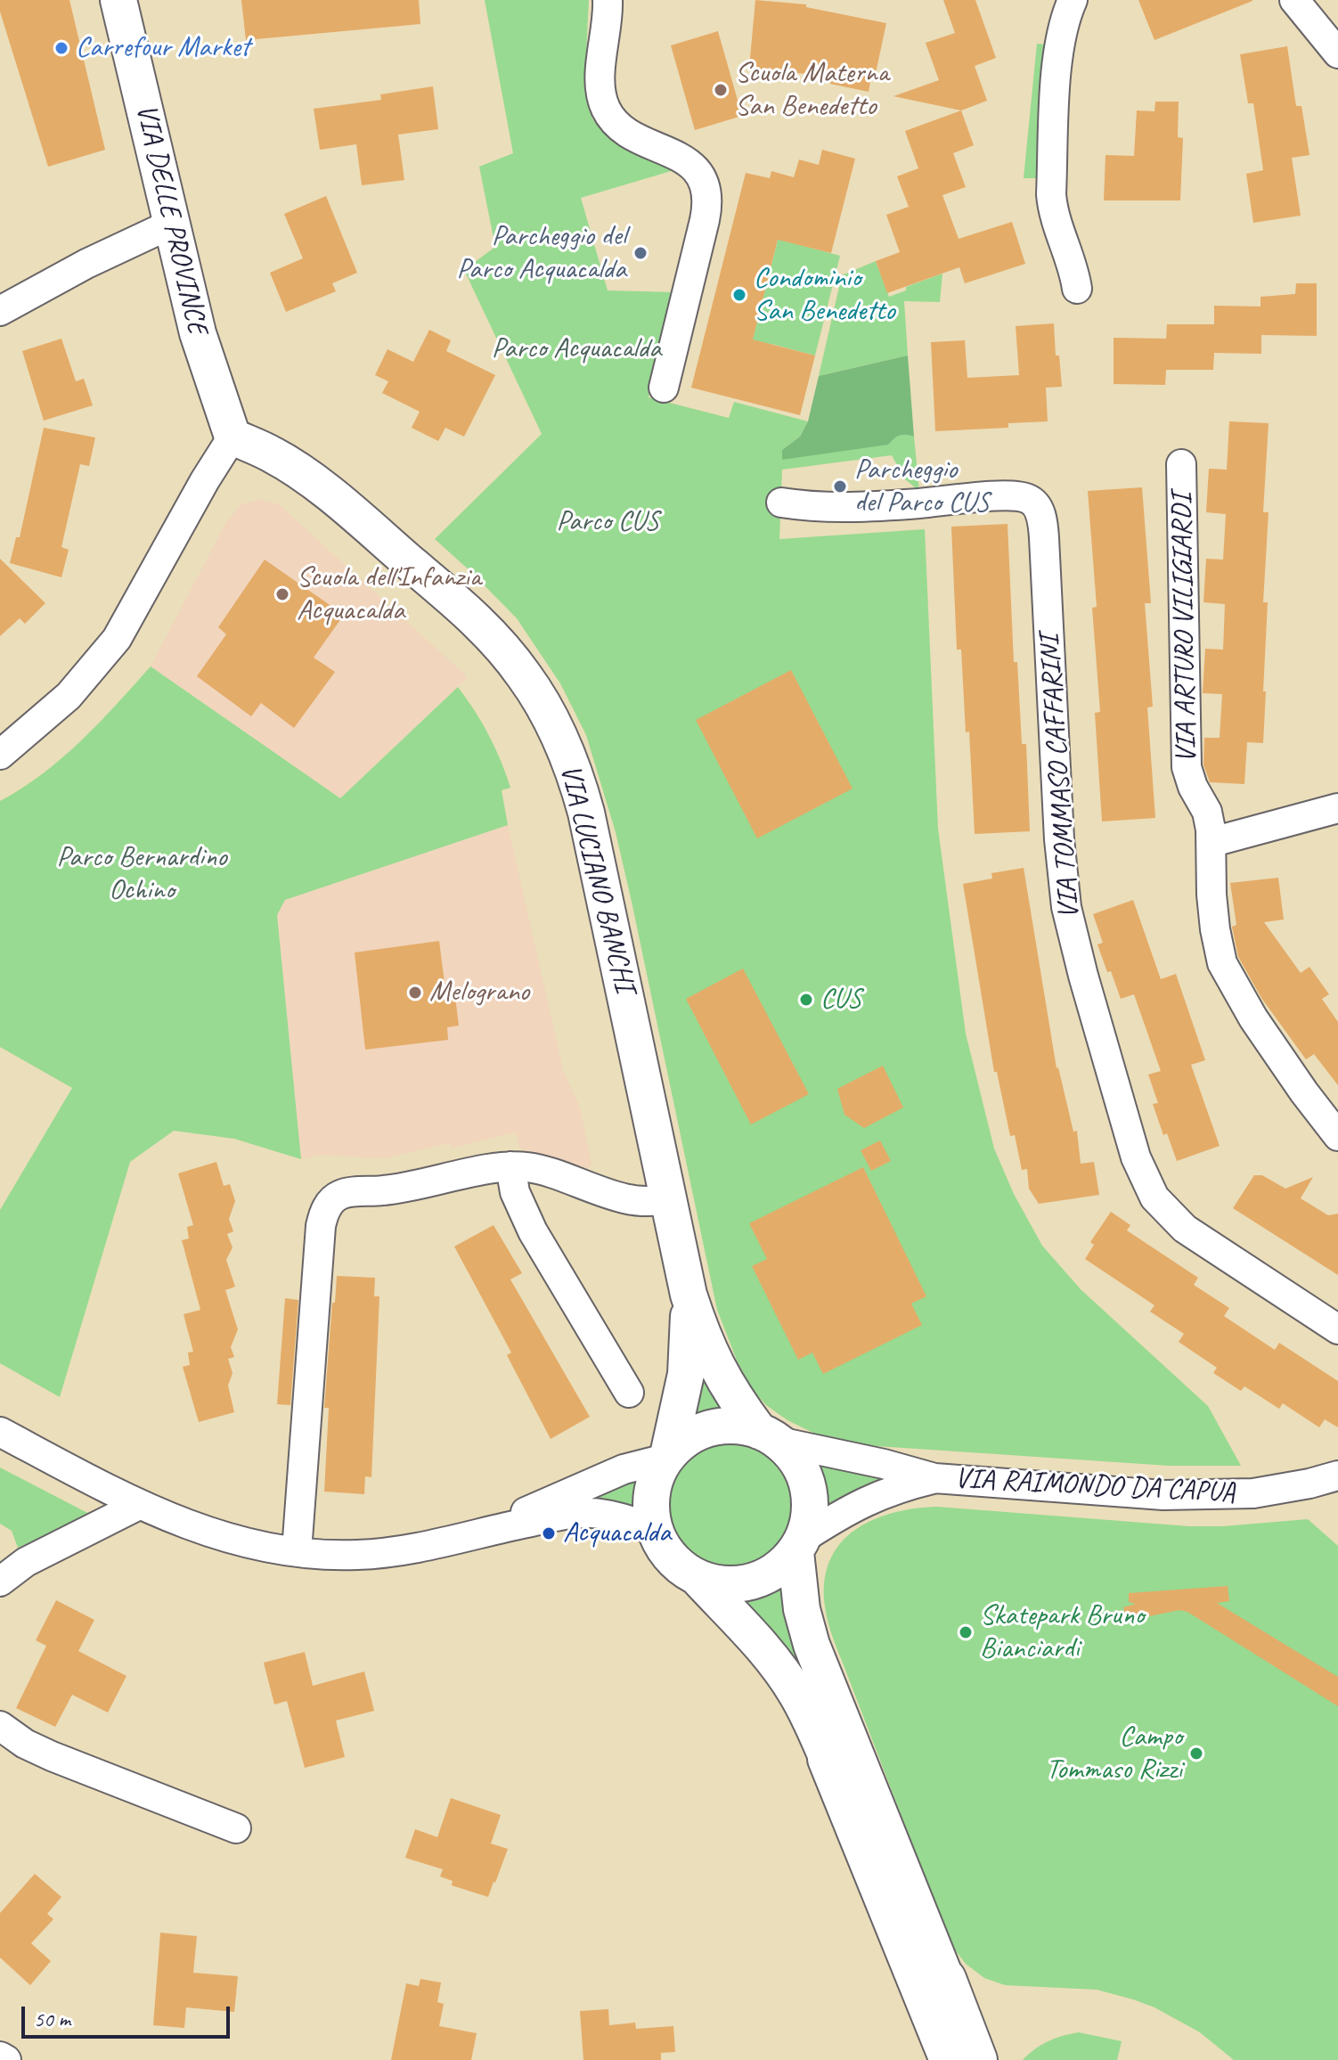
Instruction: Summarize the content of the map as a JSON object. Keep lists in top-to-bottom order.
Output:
{
  "streets": {
    "main road": ["VIA DELLE PROVINCE", "VIA LUCIANO BANCHI"],
    "street": ["VIA ARTURO VILIGIARDI", "VIA TOMMASO CAFFARINI", "VIA RAIMONDO DA CAPUA"]
  },
  "crossings": [
    ["VIA DELLE PROVINCE", "VIA LUCIANO BANCHI"],
    ["VIA LUCIANO BANCHI", "VIA RAIMONDO DA CAPUA"]
  ],
  "parks": ["Parco Acquacalda", "Parco CUS", "Parco Bernardino Ochino"],
  "places": [
    "Carrefour Market",
    "Scuola Materna San Benedetto",
    "Parcheggio del Parco Acquacalda",
    "Condominio San Benedetto",
    "Parcheggio del Parco CUS",
    "Scuola dell'Infanzia Acquacalda",
    "Melograno",
    "CUS",
    "Acquacalda",
    "Skatepark Bruno Bianciardi",
    "Campo Tommaso Rizzi"
  ],
  "scale_bar": "50 m"
}
